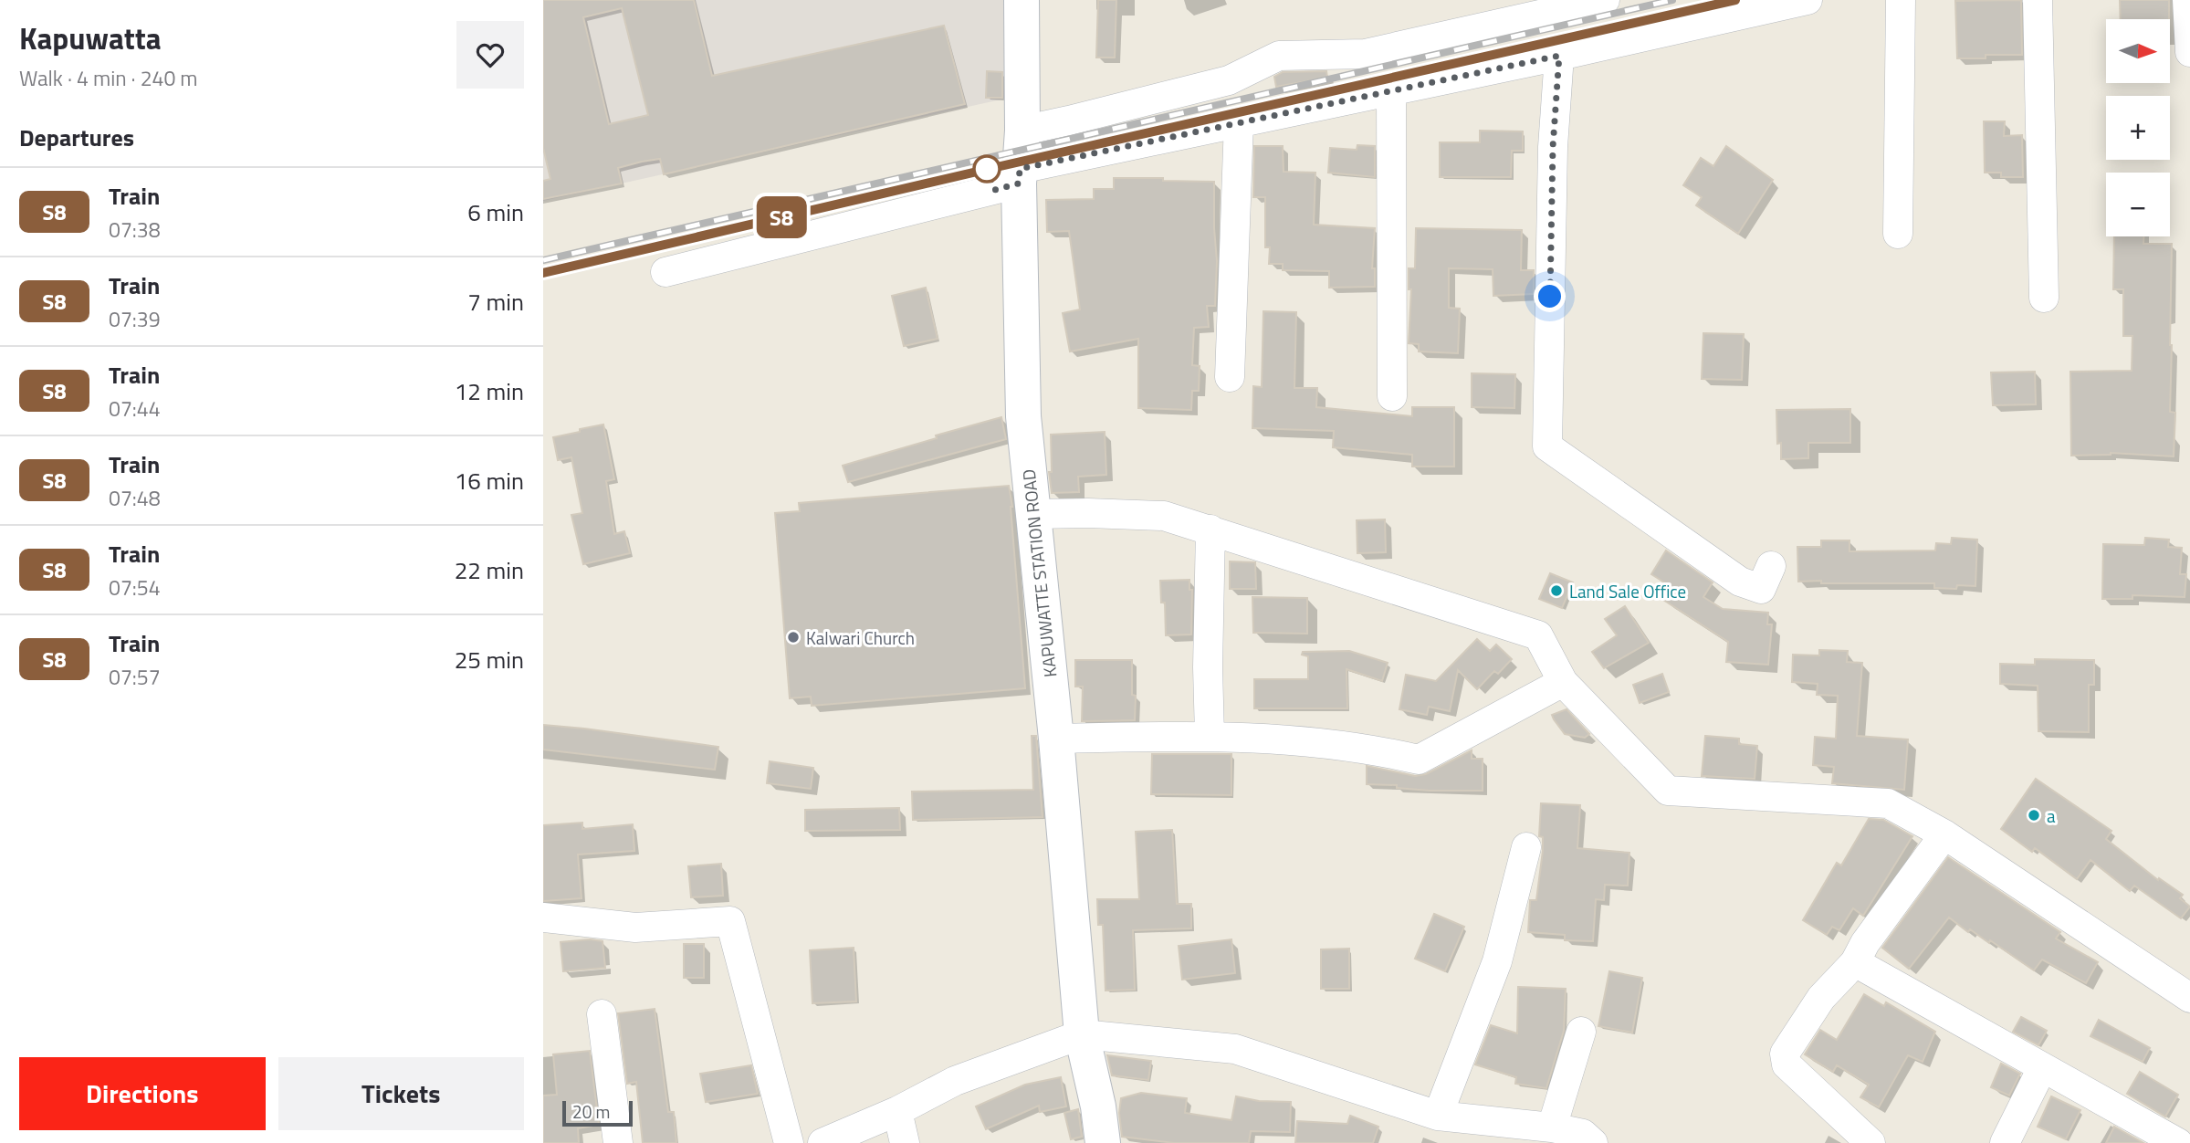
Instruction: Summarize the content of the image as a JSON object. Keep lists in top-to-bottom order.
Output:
{
  "streets": {
    "street": ["KAPUWATTE STATION ROAD"]
  },
  "places": ["Land Sale Office", "Kalwari Church", "a"],
  "scale_bar": "20 m",
  "north": "right",
  "page": {
    "heading": [
      ["Kapuwatta", "Walk · 4 min · 240 m"],
      "Departures"
    ],
    "on_map": "S8",
    "map_buttons": ["+", "−"],
    "list": [
      {
        "mark": "S8",
        "name": "Train",
        "note": "07:38",
        "value": "6 min"
      },
      {
        "mark": "S8",
        "name": "Train",
        "note": "07:39",
        "value": "7 min"
      },
      {
        "mark": "S8",
        "name": "Train",
        "note": "07:44",
        "value": "12 min"
      },
      {
        "mark": "S8",
        "name": "Train",
        "note": "07:48",
        "value": "16 min"
      },
      {
        "mark": "S8",
        "name": "Train",
        "note": "07:54",
        "value": "22 min"
      },
      {
        "mark": "S8",
        "name": "Train",
        "note": "07:57",
        "value": "25 min"
      }
    ],
    "buttons": ["Directions", "Tickets"],
    "scale": "20 m"
  }
}
